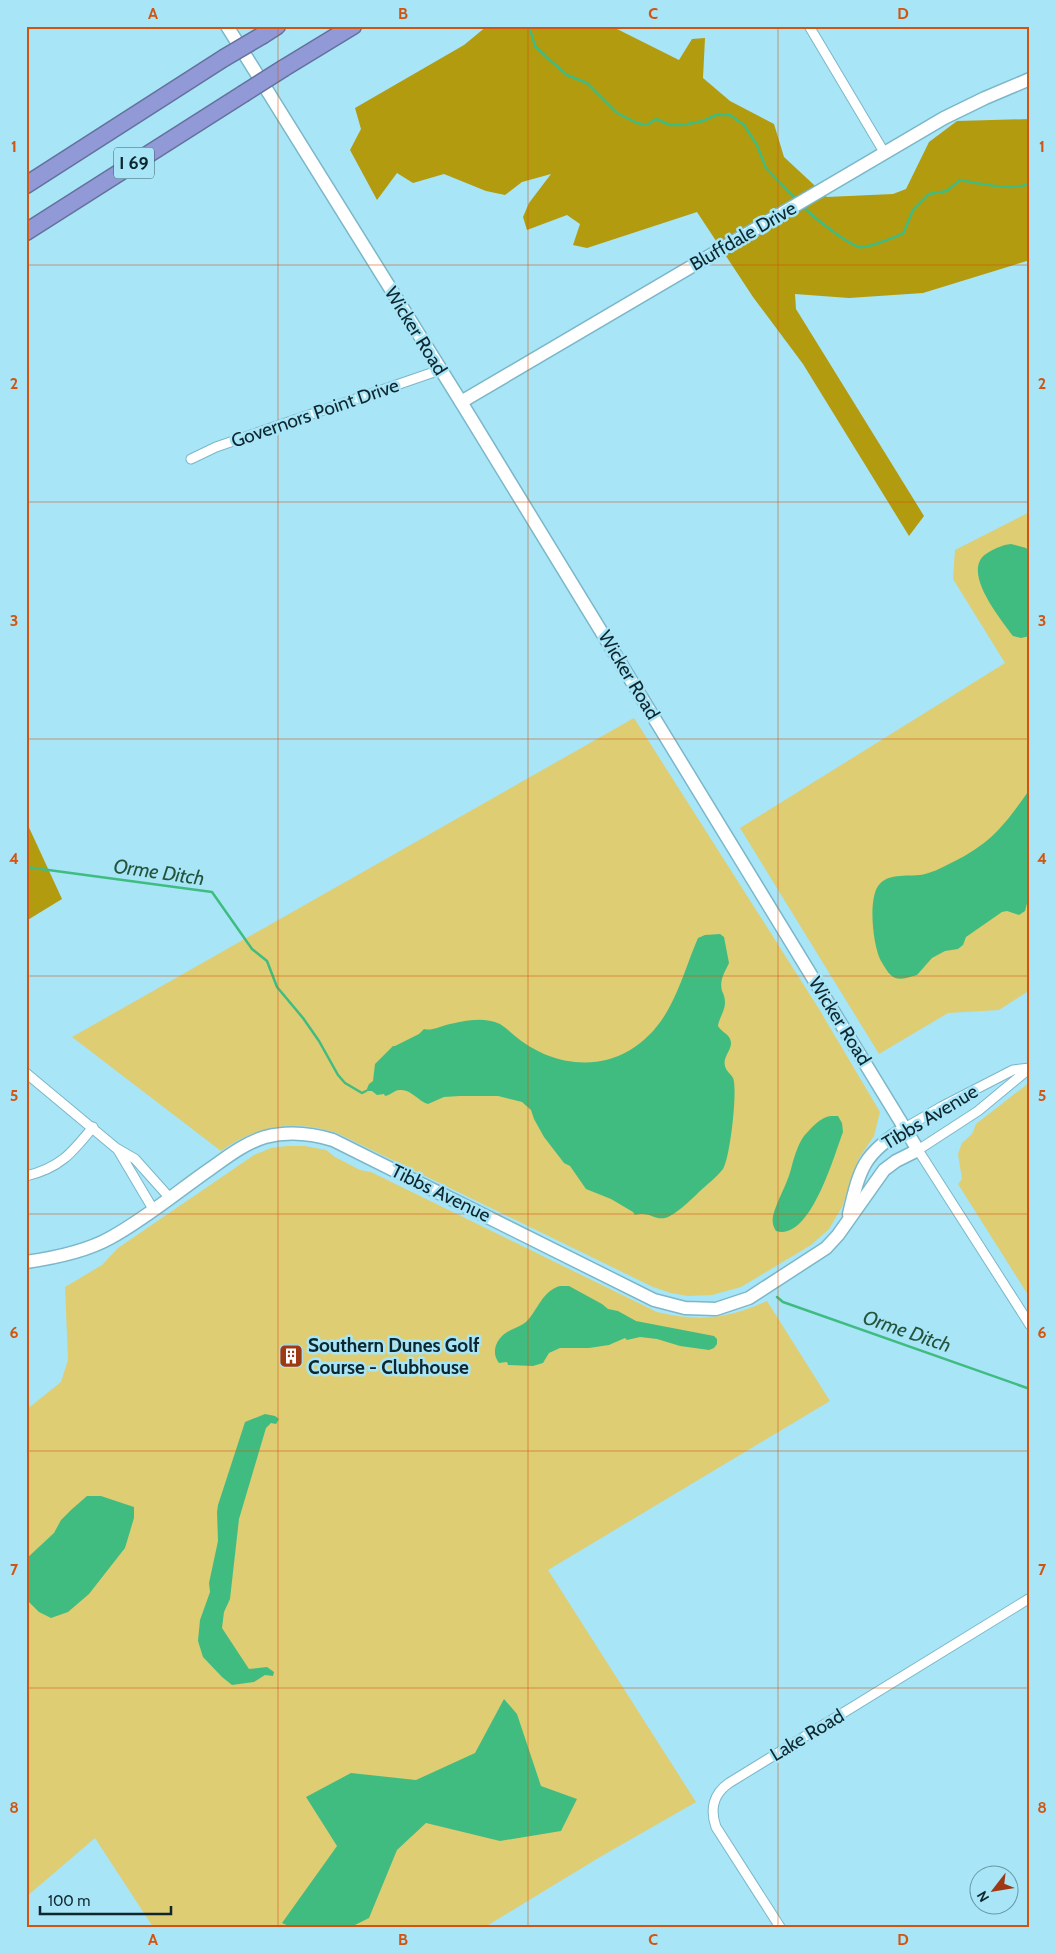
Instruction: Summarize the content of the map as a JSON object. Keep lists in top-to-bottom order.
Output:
{
  "streets": {
    "highway": ["I 69"],
    "street": [
      "Bluffdale Drive",
      "Wicker Road",
      "Governors Point Drive",
      "Tibbs Avenue",
      "Lake Road"
    ]
  },
  "crossings": [
    ["Bluffdale Drive", "Wicker Road"],
    ["Wicker Road", "Governors Point Drive"],
    ["Wicker Road", "Tibbs Avenue"]
  ],
  "water": ["Orme Ditch"],
  "places": {
    "building": ["Southern Dunes Golf Course - Clubhouse"]
  },
  "scale_bar": "100 m",
  "north": "bottom left",
  "grid": {
    "columns": [
      "A",
      "B",
      "C",
      "D"
    ],
    "rows": [
      "1",
      "2",
      "3",
      "4",
      "5",
      "6",
      "7",
      "8"
    ]
  }
}
